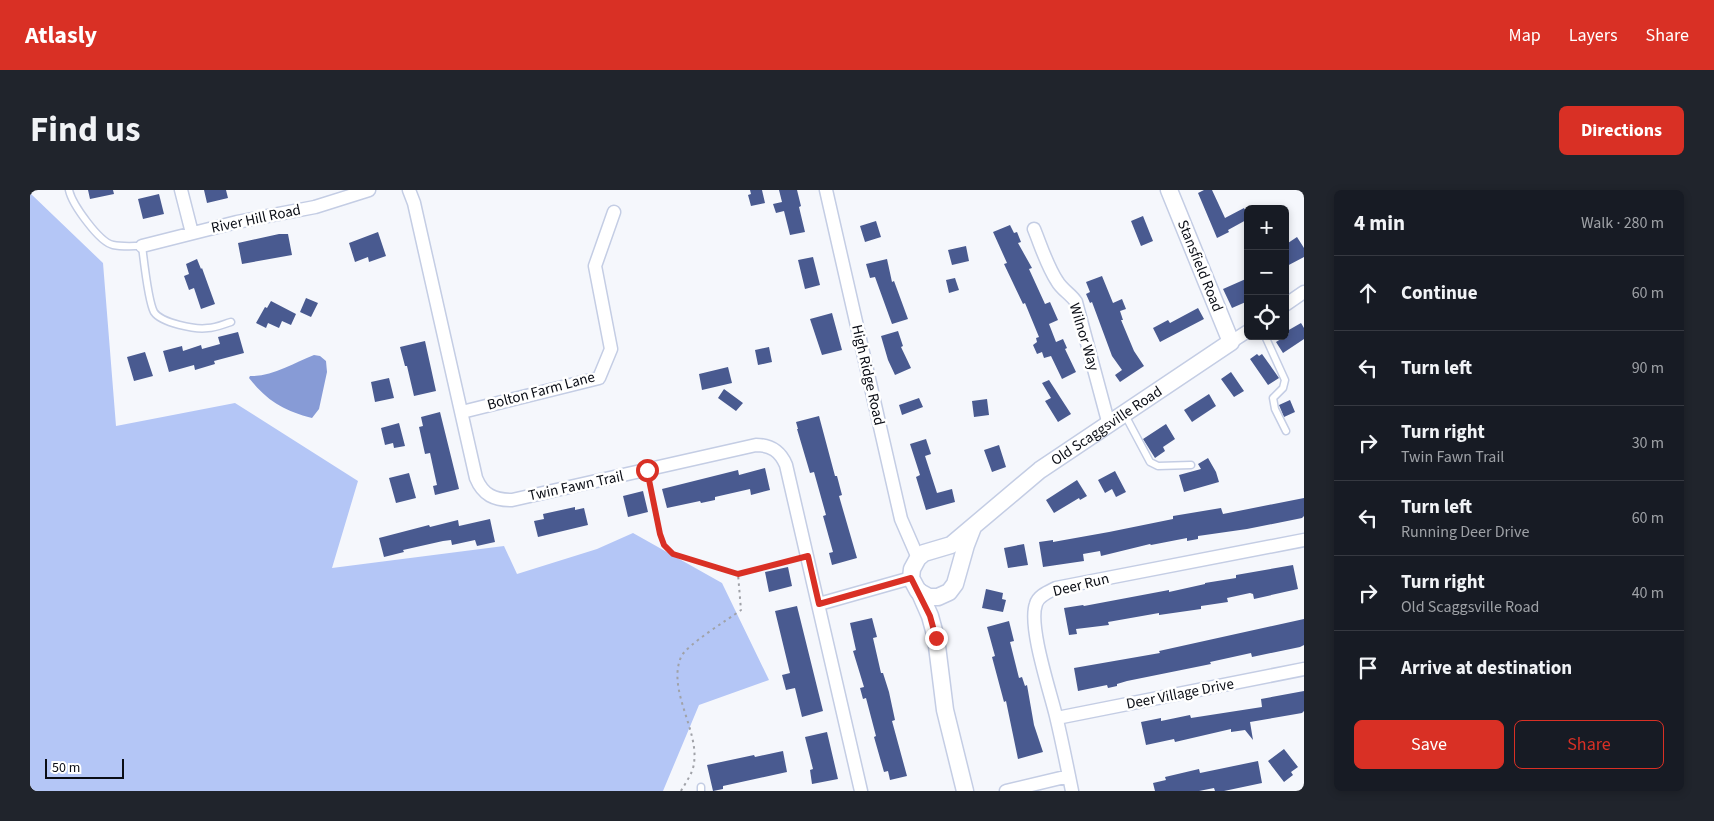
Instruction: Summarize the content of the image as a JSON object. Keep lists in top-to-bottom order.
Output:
{
  "streets": {
    "street": [
      "River Hill Road",
      "Stansfield Road",
      "Wilnor Way",
      "High Ridge Road",
      "Bolton Farm Lane",
      "Old Scaggsville Road",
      "Twin Fawn Trail",
      "Deer Run",
      "Deer Village Drive"
    ]
  },
  "crossings": [
    ["Stansfield Road", "Old Scaggsville Road"],
    ["Wilnor Way", "Old Scaggsville Road"],
    ["High Ridge Road", "Old Scaggsville Road"],
    ["Bolton Farm Lane", "Twin Fawn Trail"],
    ["Deer Run", "Deer Village Drive"]
  ],
  "scale_bar": "50 m",
  "page": {
    "header": "Atlasly",
    "nav": ["Map", "Layers", "Share"],
    "title": "Find us",
    "buttons": [
      "Directions",
      ["Save", "Share"]
    ],
    "heading": ["4 min", "Walk · 280 m"],
    "map_buttons": ["+", "−"],
    "list": [
      ["Continue", "60 m"],
      ["Turn left", "90 m"],
      ["Turn right", "Twin Fawn Trail", "30 m"],
      ["Turn left", "Running Deer Drive", "60 m"],
      ["Turn right", "Old Scaggsville Road", "40 m"],
      "Arrive at destination"
    ],
    "scale": "50 m"
  }
}
